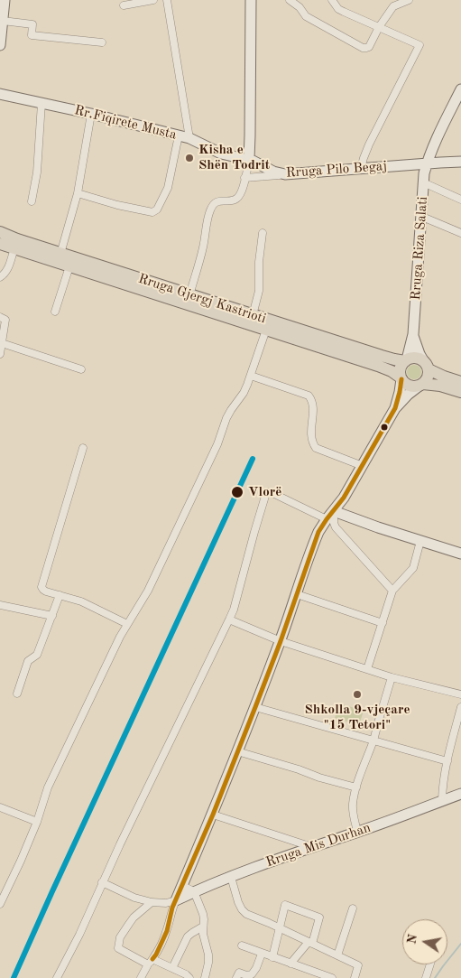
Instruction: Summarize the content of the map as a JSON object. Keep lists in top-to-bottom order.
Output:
{
  "streets": {
    "main road": ["Rruga Gjergj Kastrioti"],
    "street": [
      "Rr.Fiqirete Musta",
      "Rruga Pilo Begaj",
      "Rruga Riza Salati",
      "Rruga Mis Durhan"
    ]
  },
  "crossings": [
    ["Rr.Fiqirete Musta", "Rruga Pilo Begaj"],
    ["Rruga Pilo Begaj", "Rruga Riza Salati"]
  ],
  "places": ["Kisha e Shën Todrit", "Vlorë", "Shkolla 9-vjeçare \"15 Tetori\""],
  "north": "left"
}
